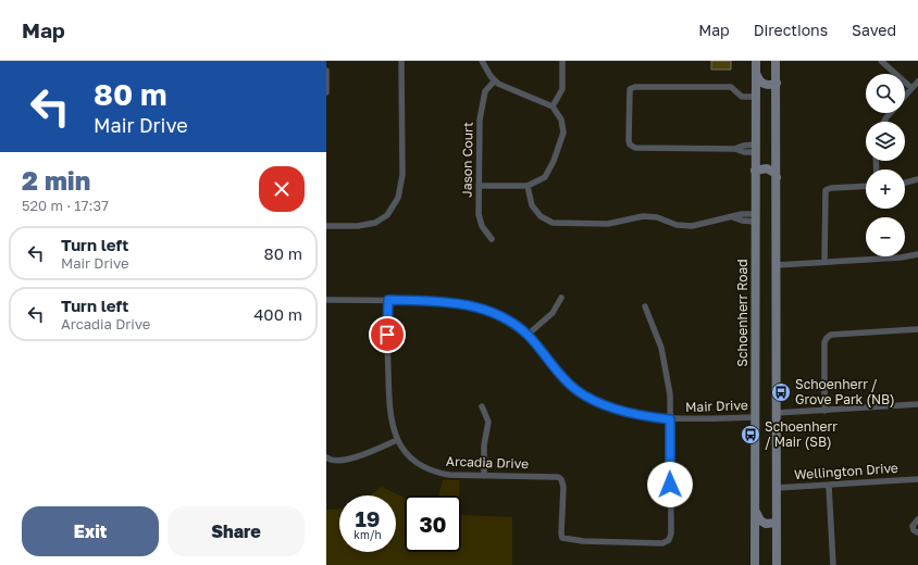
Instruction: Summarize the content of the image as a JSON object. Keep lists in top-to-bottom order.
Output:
{
  "streets": {
    "main road": ["Schoenherr Road"],
    "street": [
      "Jason Court",
      "Mair Drive",
      "Arcadia Drive",
      "Wellington Drive"
    ]
  },
  "crossings": [
    ["Schoenherr Road", "Mair Drive"],
    ["Mair Drive", "Arcadia Drive"]
  ],
  "places": {
    "bus stop": ["Schoenherr / Grove Park (NB)", "Schoenherr / Mair (SB)"]
  },
  "page": {
    "header": "Map",
    "nav": ["Map", "Directions", "Saved"],
    "turn": ["80 m", "Mair Drive"],
    "map_buttons": ["+", "−"],
    "heading": ["2 min", "520 m · 17:37"],
    "list": [
      {
        "name": "Turn left",
        "note": "Mair Drive",
        "value": "80 m"
      },
      {
        "name": "Turn left",
        "note": "Arcadia Drive",
        "value": "400 m"
      }
    ],
    "speed": "19 km/h",
    "limit": "30",
    "buttons": ["Exit", "Share"]
  }
}
